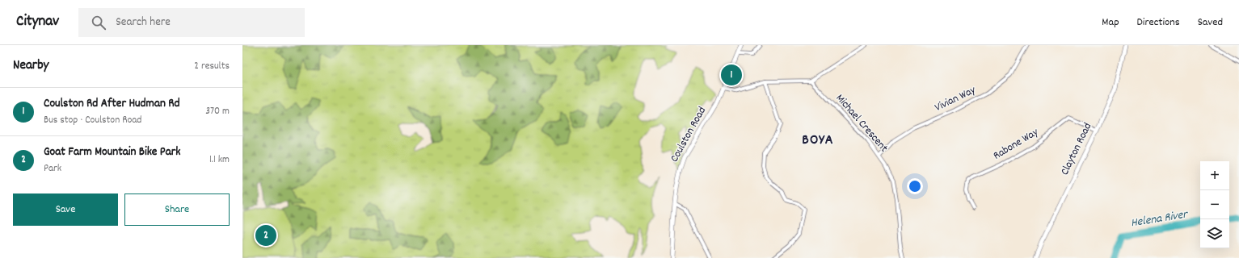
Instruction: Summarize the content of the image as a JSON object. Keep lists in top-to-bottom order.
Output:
{
  "streets": {
    "street": [
      "Vivian Way",
      "Michael Crescent",
      "Coulston Road",
      "Rabone Way",
      "Clayton Road"
    ]
  },
  "crossings": [
    ["Vivian Way", "Michael Crescent"],
    ["Rabone Way", "Clayton Road"]
  ],
  "districts": ["BOYA"],
  "water": ["Helena River"],
  "page": {
    "header": "Citynav",
    "search": "Search here",
    "nav": ["Map", "Directions", "Saved"],
    "heading": ["Nearby", "2 results"],
    "pins": ["1", "2"],
    "list": [
      {
        "mark": "1",
        "name": "Coulston Rd After Hudman Rd",
        "note": "Bus stop · Coulston Road",
        "value": "370 m"
      },
      {
        "mark": "2",
        "name": "Goat Farm Mountain Bike Park",
        "note": "Park",
        "value": "1.1 km"
      }
    ],
    "map_buttons": ["+", "−"],
    "buttons": ["Save", "Share"]
  }
}
